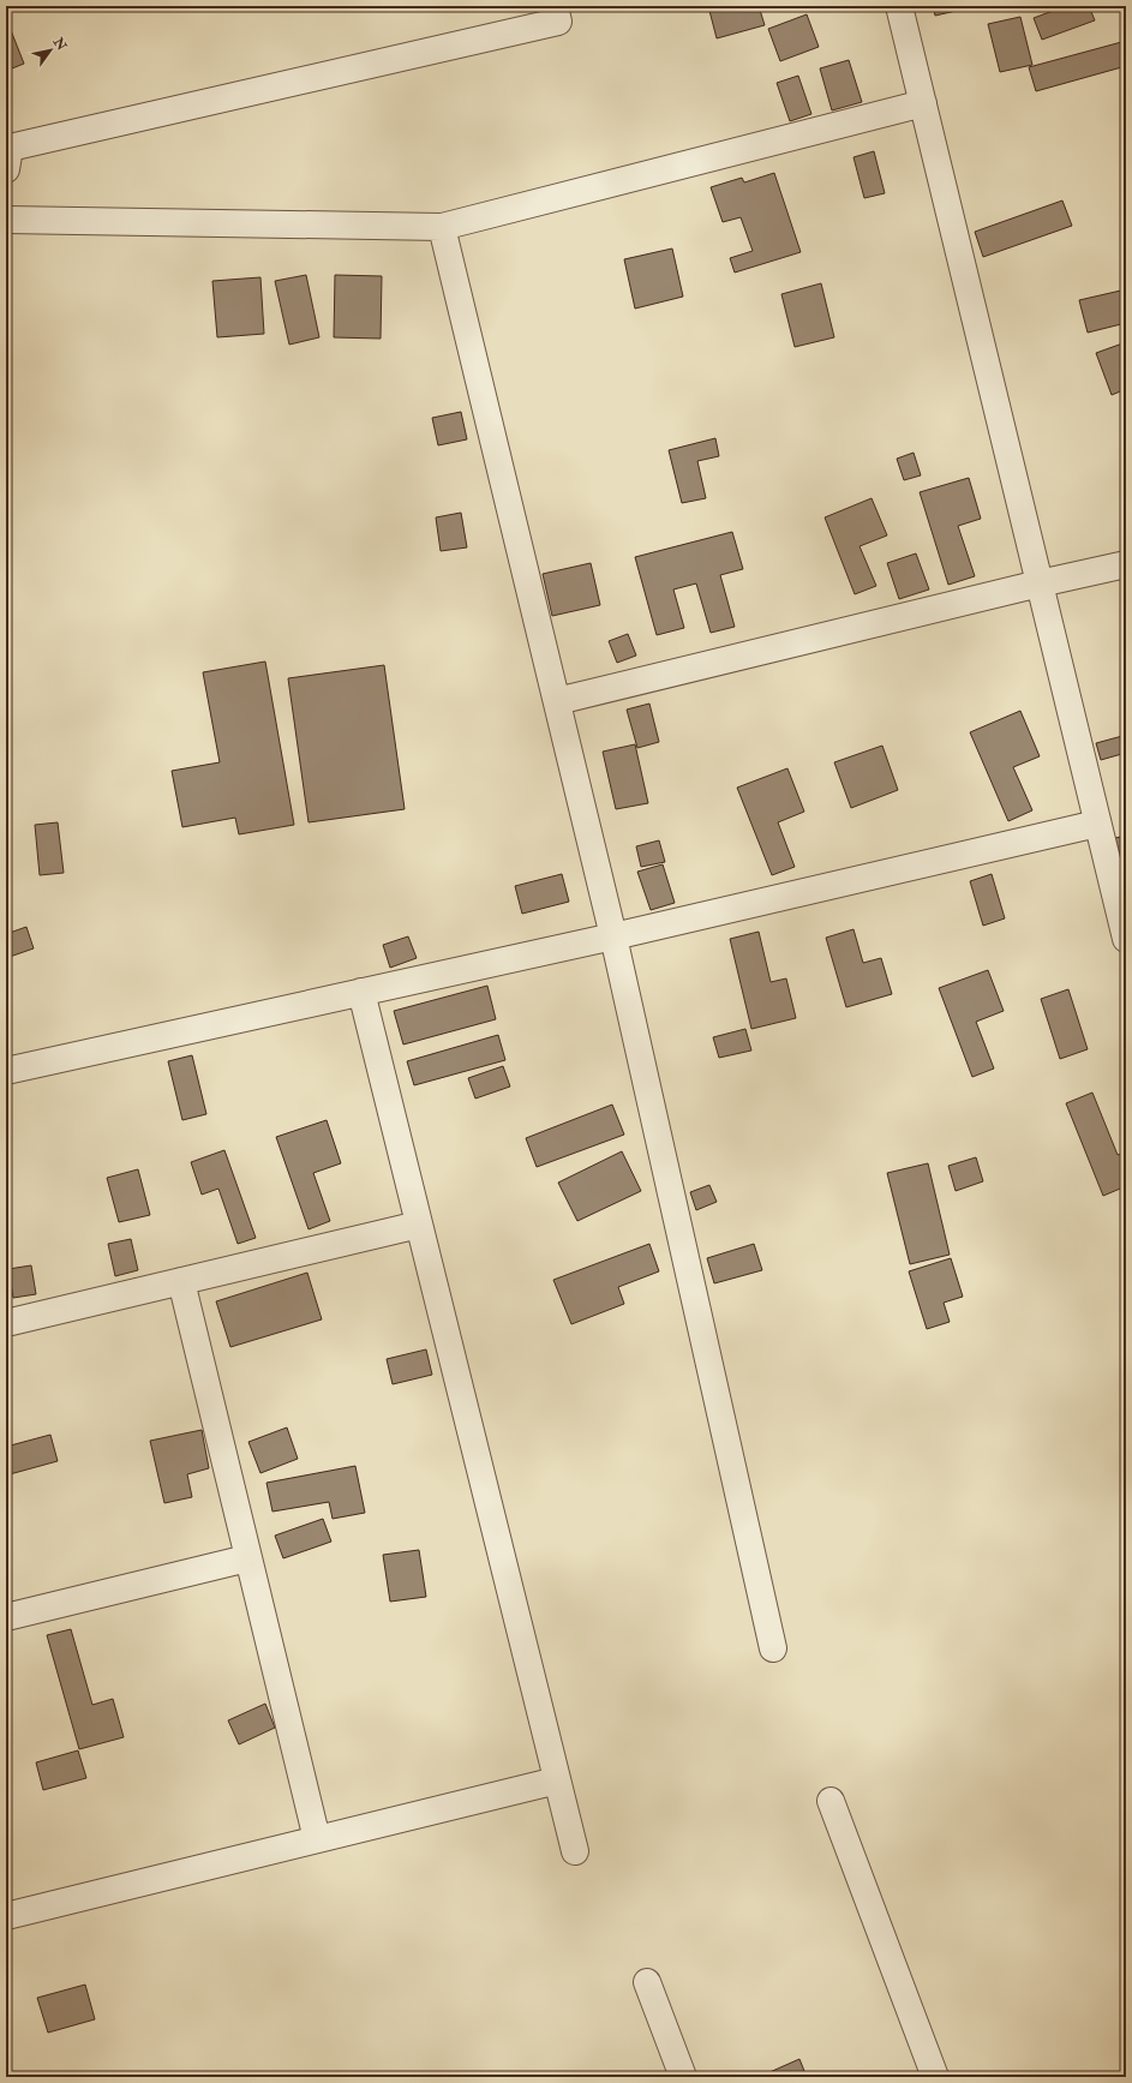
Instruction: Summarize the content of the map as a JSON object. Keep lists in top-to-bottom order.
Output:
{
  "north": "top right"
}
